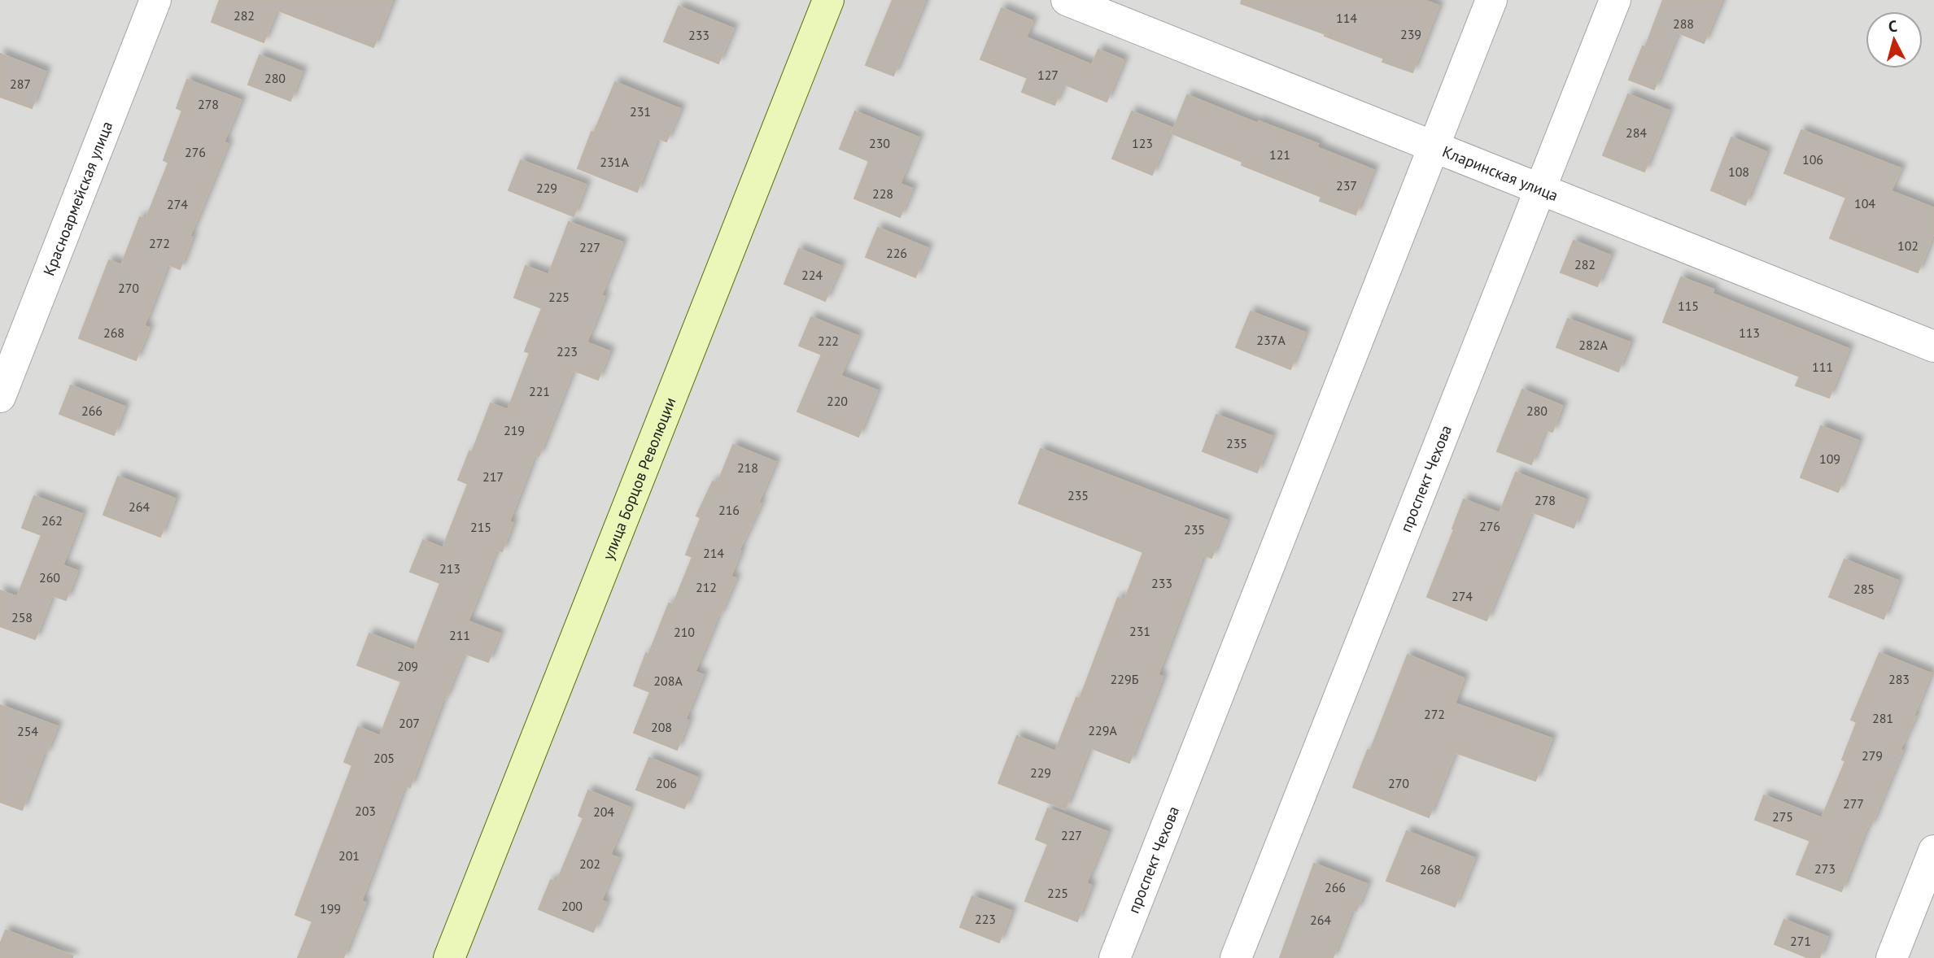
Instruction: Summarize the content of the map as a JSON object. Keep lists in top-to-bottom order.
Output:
{
  "streets": {
    "main road": ["улица Борцов Революции"],
    "street": ["Кларинская улица", "Красноармейская улица", "проспект Чехова"]
  },
  "crossings": [
    ["Кларинская улица", "проспект Чехова"]
  ],
  "house_numbers": [
    "282",
    "114",
    "288",
    "239",
    "233",
    "127",
    "280",
    "287",
    "278",
    "231",
    "284",
    "230",
    "123",
    "276",
    "121",
    "106",
    "231А",
    "108",
    "237",
    "229",
    "228",
    "104",
    "274",
    "272",
    "102",
    "227",
    "226",
    "282",
    "224",
    "270",
    "225",
    "115",
    "268",
    "113",
    "237А",
    "222",
    "282А",
    "223",
    "111",
    "221",
    "220",
    "266",
    "280",
    "219",
    "235",
    "109",
    "218",
    "217",
    "235",
    "278",
    "264",
    "216",
    "262",
    "276",
    "215",
    "235",
    "214",
    "213",
    "260",
    "233",
    "212",
    "285",
    "274",
    "258",
    "231",
    "210",
    "211",
    "209",
    "229Б",
    "283",
    "208А",
    "272",
    "281",
    "207",
    "208",
    "229А",
    "254",
    "279",
    "205",
    "229",
    "206",
    "270",
    "277",
    "203",
    "204",
    "275",
    "227",
    "201",
    "202",
    "273",
    "268",
    "266",
    "225",
    "200",
    "199",
    "223",
    "264",
    "271"
  ],
  "north": "top"
}
